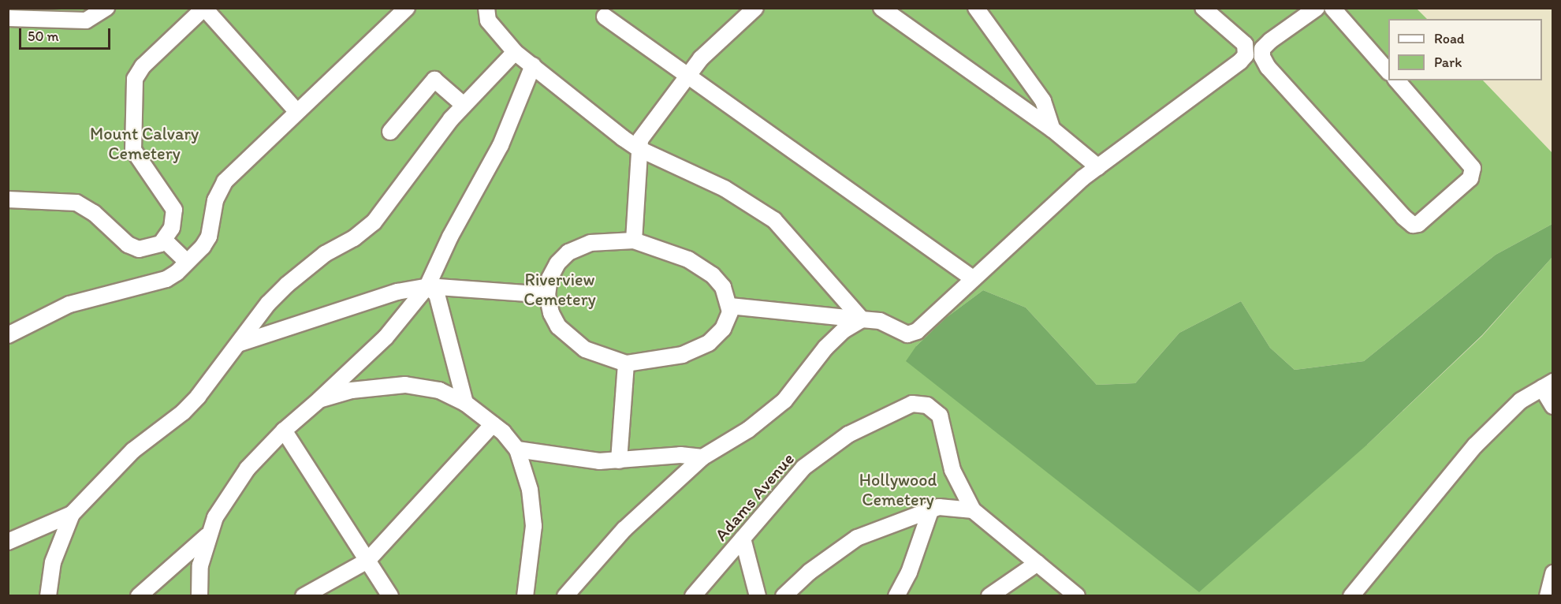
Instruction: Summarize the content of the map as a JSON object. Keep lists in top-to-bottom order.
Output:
{
  "streets": {
    "lane": ["Adams Avenue"]
  },
  "parks": ["Mount Calvary Cemetery", "Riverview Cemetery", "Hollywood Cemetery"],
  "legend": ["Road", "Park"],
  "scale_bar": "50 m"
}
